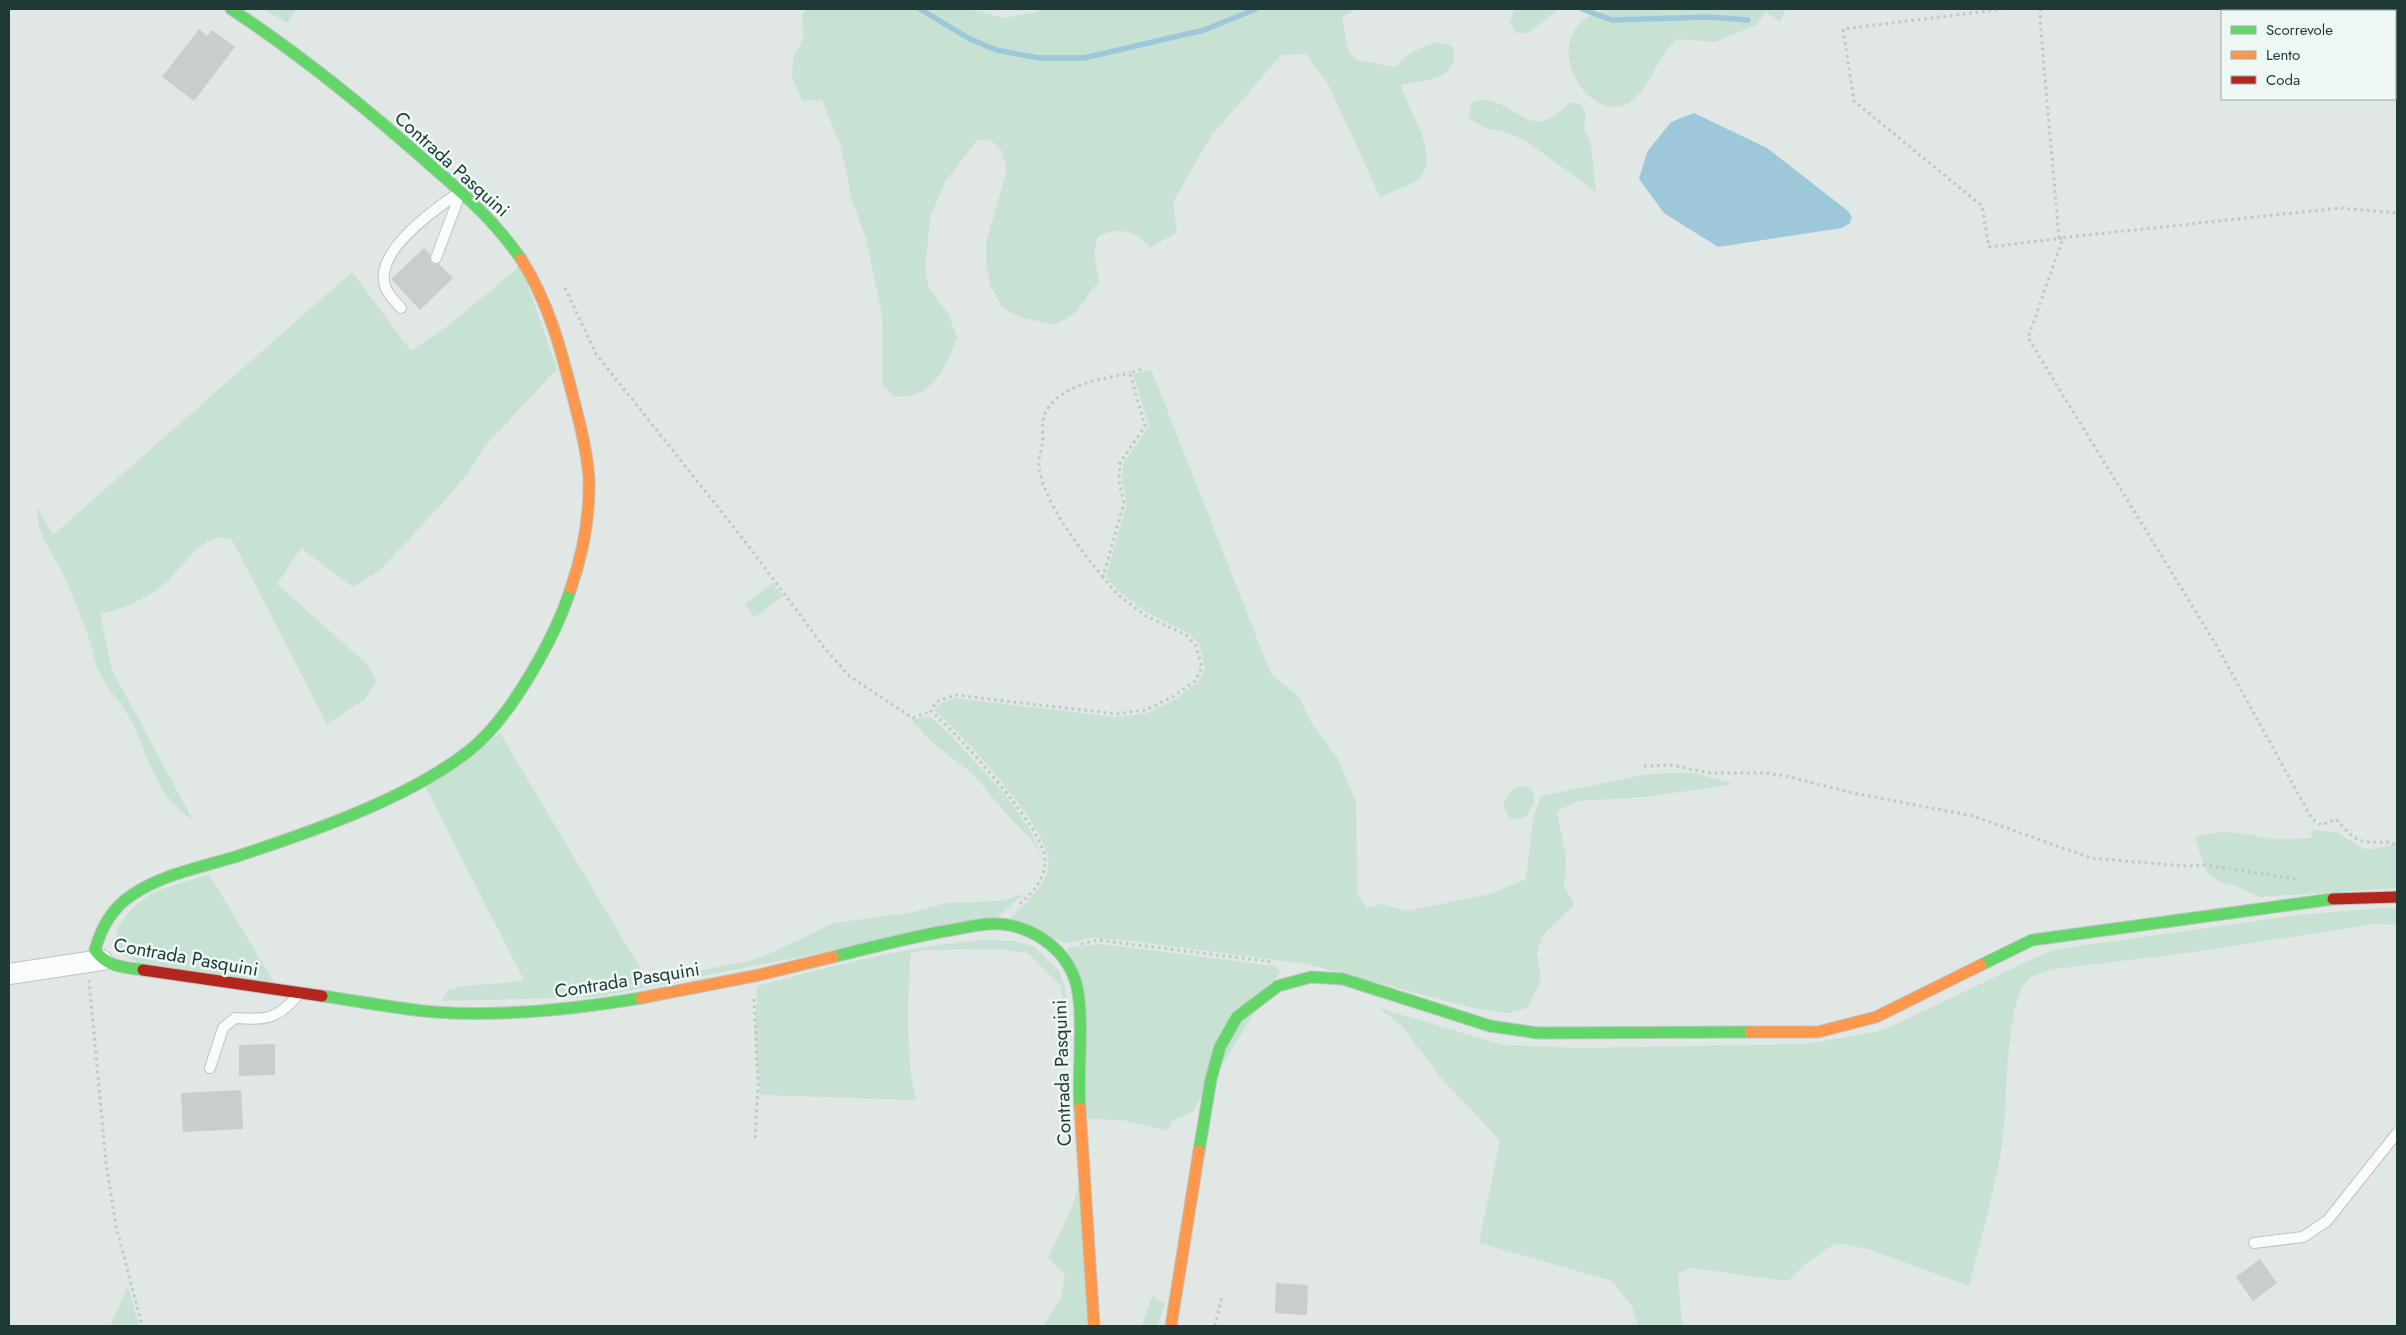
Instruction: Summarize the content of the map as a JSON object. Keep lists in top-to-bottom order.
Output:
{
  "streets": {
    "street": ["Contrada Pasquini"]
  },
  "legend": ["Scorrevole", "Lento", "Coda"]
}
